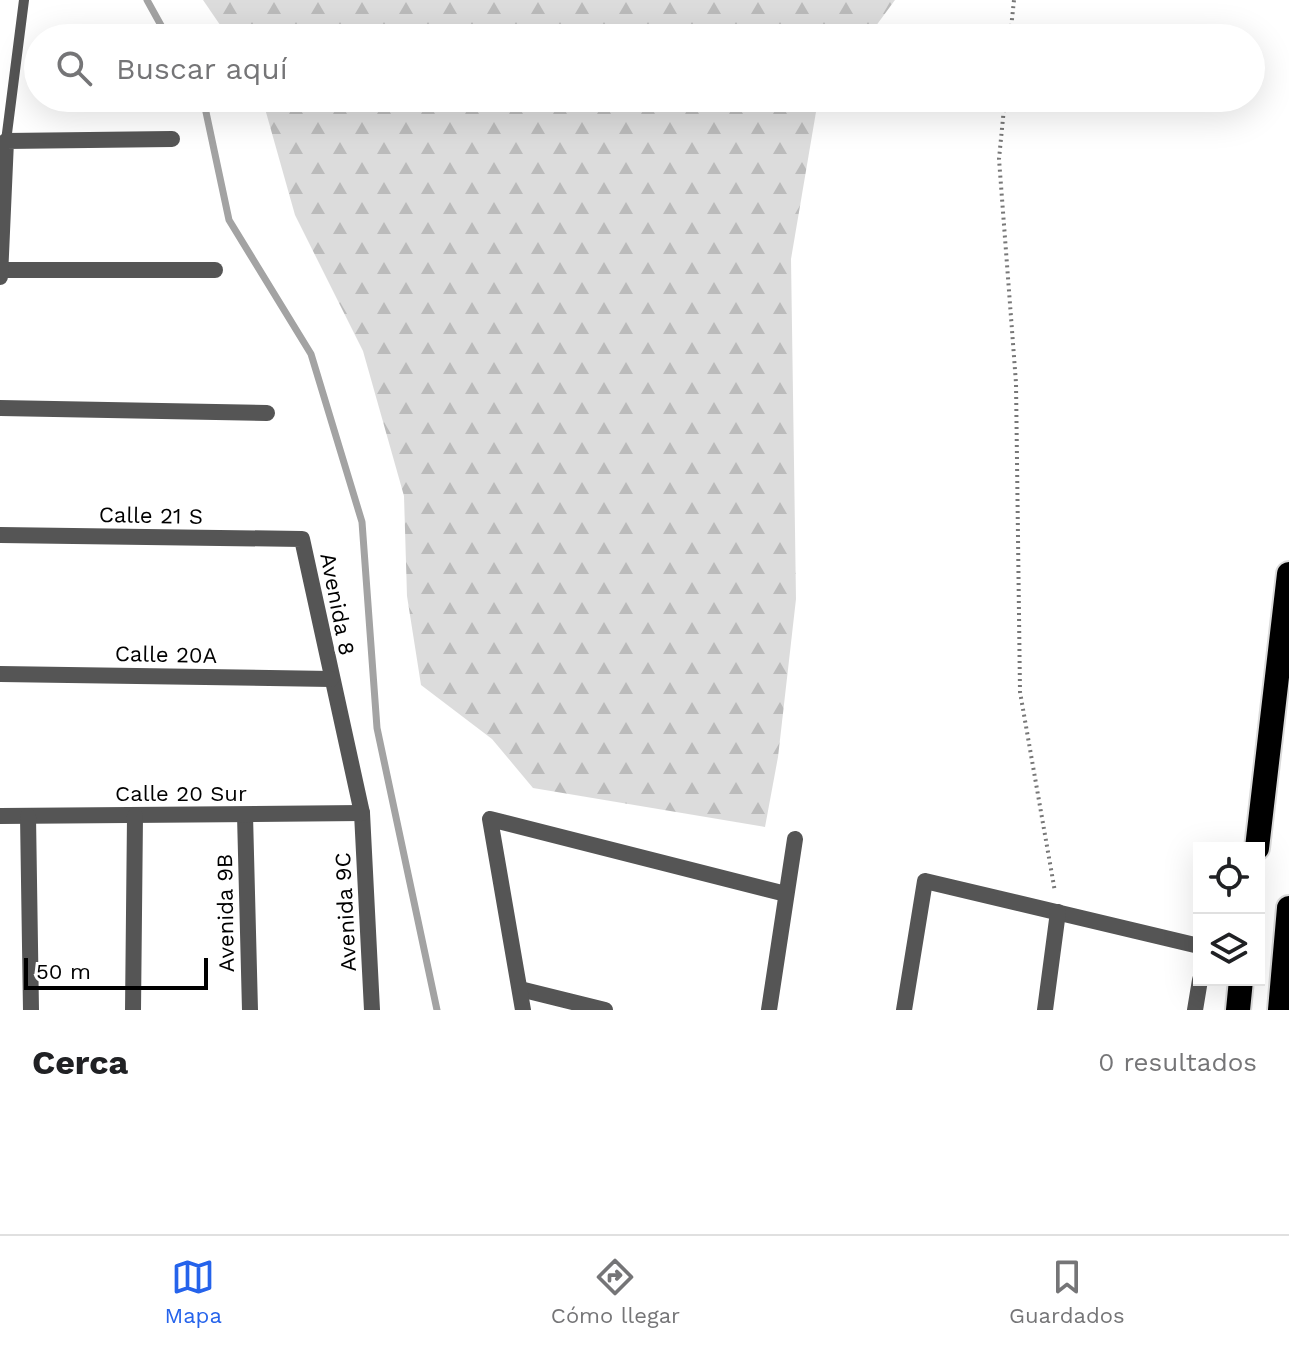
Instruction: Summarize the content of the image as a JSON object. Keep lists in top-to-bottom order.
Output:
{
  "streets": {
    "street": [
      "Calle 21 S",
      "Avenida 8",
      "Calle 20A",
      "Calle 20 Sur",
      "Avenida 9C",
      "Avenida 9B"
    ]
  },
  "crossings": [
    ["Calle 21 S", "Avenida 8"],
    ["Avenida 8", "Calle 20A"],
    ["Avenida 8", "Calle 20 Sur"],
    ["Avenida 8", "Avenida 9C"],
    ["Calle 20 Sur", "Avenida 9C"],
    ["Calle 20 Sur", "Avenida 9B"]
  ],
  "scale_bar": "50 m",
  "page": {
    "search": "Buscar aquí",
    "scale": "50 m",
    "heading": ["Cerca", "0 resultados"],
    "nav": ["Mapa", "Cómo llegar", "Guardados"]
  }
}
